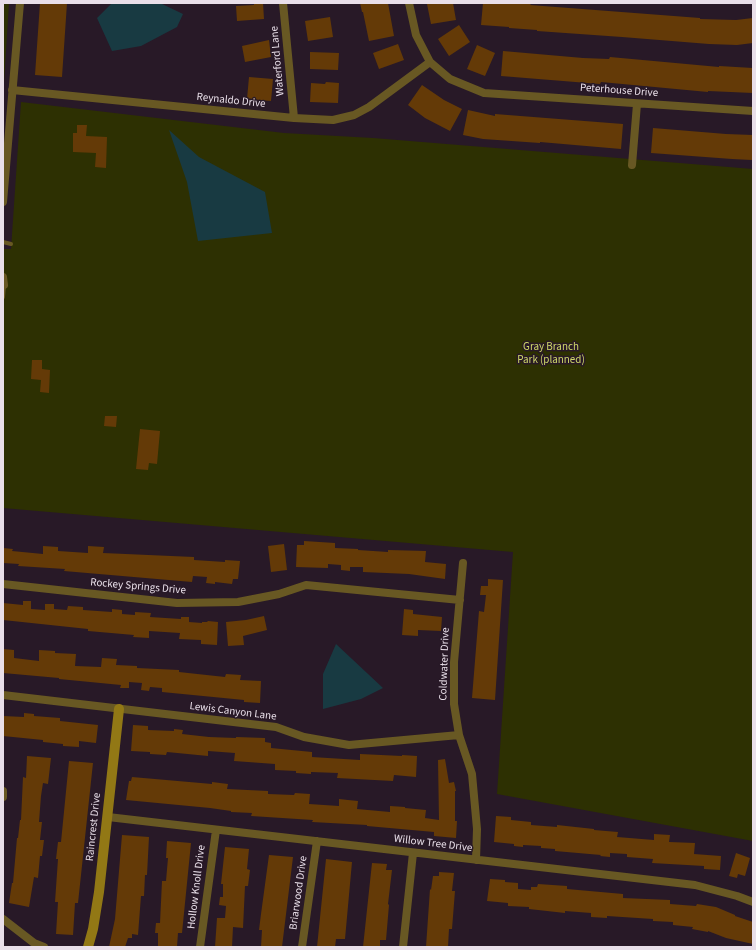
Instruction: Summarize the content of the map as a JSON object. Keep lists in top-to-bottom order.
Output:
{
  "streets": {
    "street": [
      "Waterford Lane",
      "Peterhouse Drive",
      "Reynaldo Drive",
      "Rockey Springs Drive",
      "Coldwater Drive",
      "Lewis Canyon Lane",
      "Raincrest Drive",
      "Willow Tree Drive",
      "Hollow Knoll Drive",
      "Briarwood Drive"
    ]
  },
  "crossings": [
    ["Waterford Lane", "Reynaldo Drive"],
    ["Peterhouse Drive", "Reynaldo Drive"],
    ["Rockey Springs Drive", "Coldwater Drive"],
    ["Coldwater Drive", "Lewis Canyon Lane"],
    ["Coldwater Drive", "Willow Tree Drive"],
    ["Lewis Canyon Lane", "Raincrest Drive"],
    ["Raincrest Drive", "Willow Tree Drive"],
    ["Willow Tree Drive", "Hollow Knoll Drive"],
    ["Willow Tree Drive", "Briarwood Drive"]
  ],
  "parks": ["Gray Branch Park (planned)"]
}
